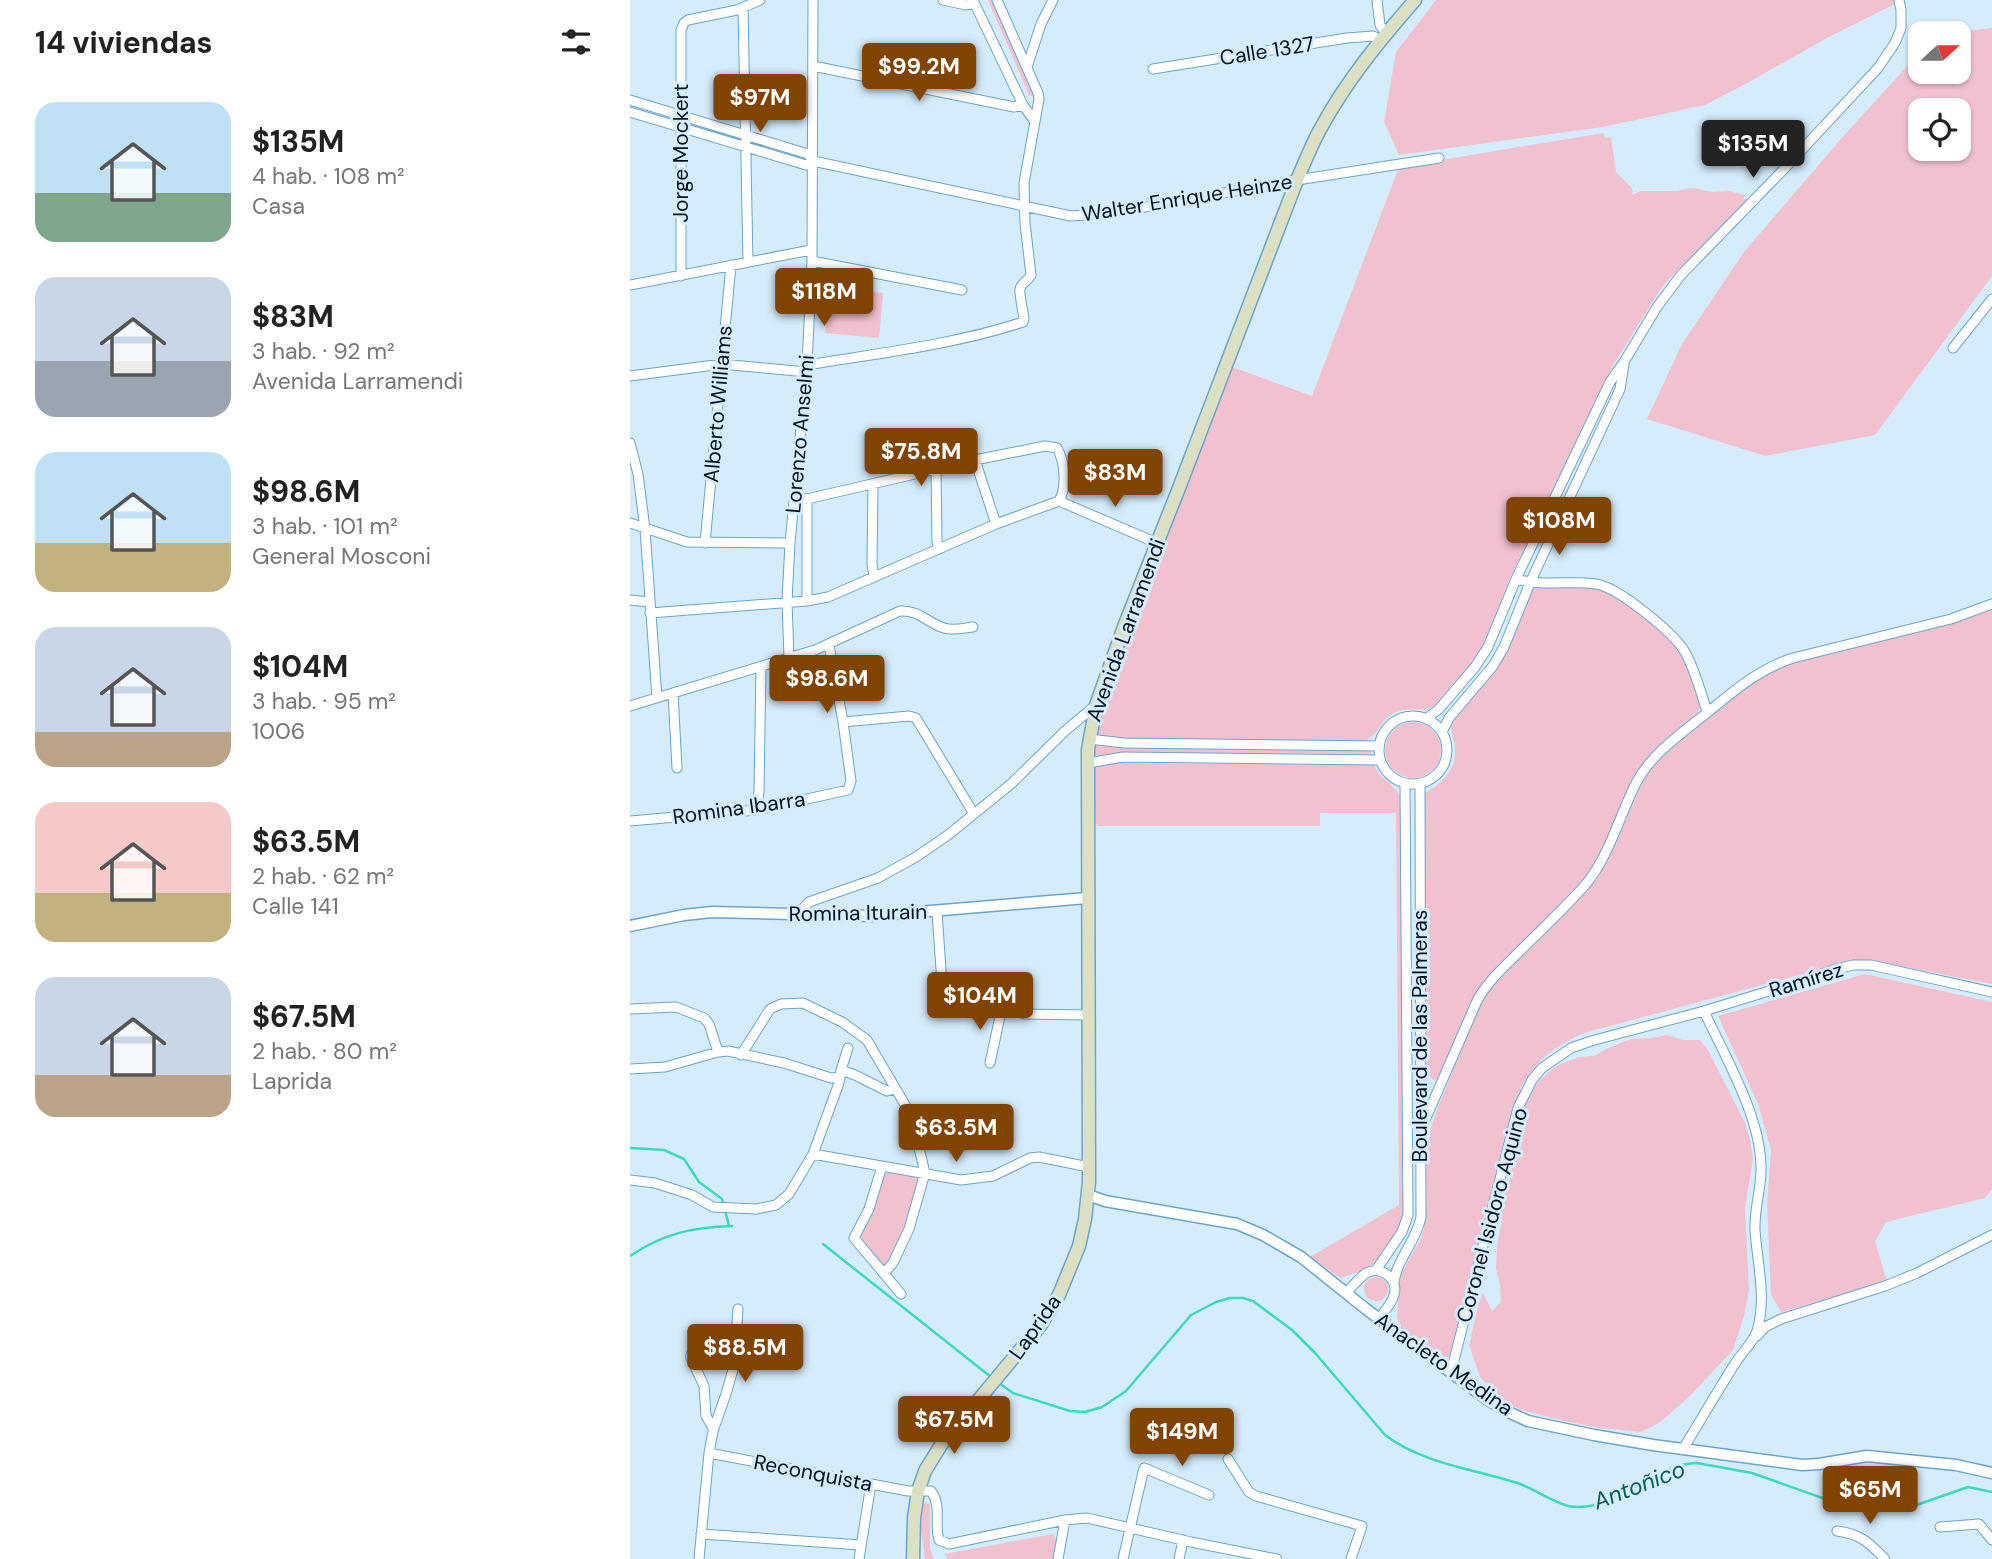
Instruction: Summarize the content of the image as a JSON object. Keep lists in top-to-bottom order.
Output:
{
  "streets": {
    "main road": ["Avenida Larramendi", "Laprida"],
    "street": [
      "Calle 1327",
      "Jorge Mockert",
      "Walter Enrique Heinze",
      "Alberto Williams",
      "Lorenzo Anselmi",
      "Romina Ibarra",
      "Romina Iturain",
      "Ramírez",
      "Boulevard de las Palmeras",
      "Coronel Isidoro Aquino",
      "Anacleto Medina",
      "Reconquista"
    ]
  },
  "crossings": [
    ["Calle 1327", "Avenida Larramendi"],
    ["Walter Enrique Heinze", "Lorenzo Anselmi"],
    ["Walter Enrique Heinze", "Avenida Larramendi"],
    ["Avenida Larramendi", "Romina Iturain"],
    ["Avenida Larramendi", "Laprida"],
    ["Avenida Larramendi", "Anacleto Medina"],
    ["Ramírez", "Coronel Isidoro Aquino"],
    ["Boulevard de las Palmeras", "Anacleto Medina"],
    ["Coronel Isidoro Aquino", "Anacleto Medina"],
    ["Laprida", "Anacleto Medina"],
    ["Laprida", "Reconquista"]
  ],
  "water": ["Antoñico"],
  "north": "right",
  "page": {
    "heading": "14 viviendas",
    "price": [
      "$99.2M",
      "$97M",
      "$135M",
      "$118M",
      "$75.8M",
      "$83M",
      "$108M",
      "$98.6M",
      "$104M",
      "$63.5M",
      "$88.5M",
      "$67.5M",
      "$149M",
      "$65M"
    ],
    "list": [
      {
        "name": "$135M",
        "note": "4 hab. · 108 m² · Casa"
      },
      {
        "name": "$83M",
        "note": "3 hab. · 92 m² · Avenida Larramendi"
      },
      {
        "name": "$98.6M",
        "note": "3 hab. · 101 m² · General Mosconi"
      },
      {
        "name": "$104M",
        "note": "3 hab. · 95 m² · 1006"
      },
      {
        "name": "$63.5M",
        "note": "2 hab. · 62 m² · Calle 141"
      },
      {
        "name": "$67.5M",
        "note": "2 hab. · 80 m² · Laprida"
      }
    ]
  }
}
